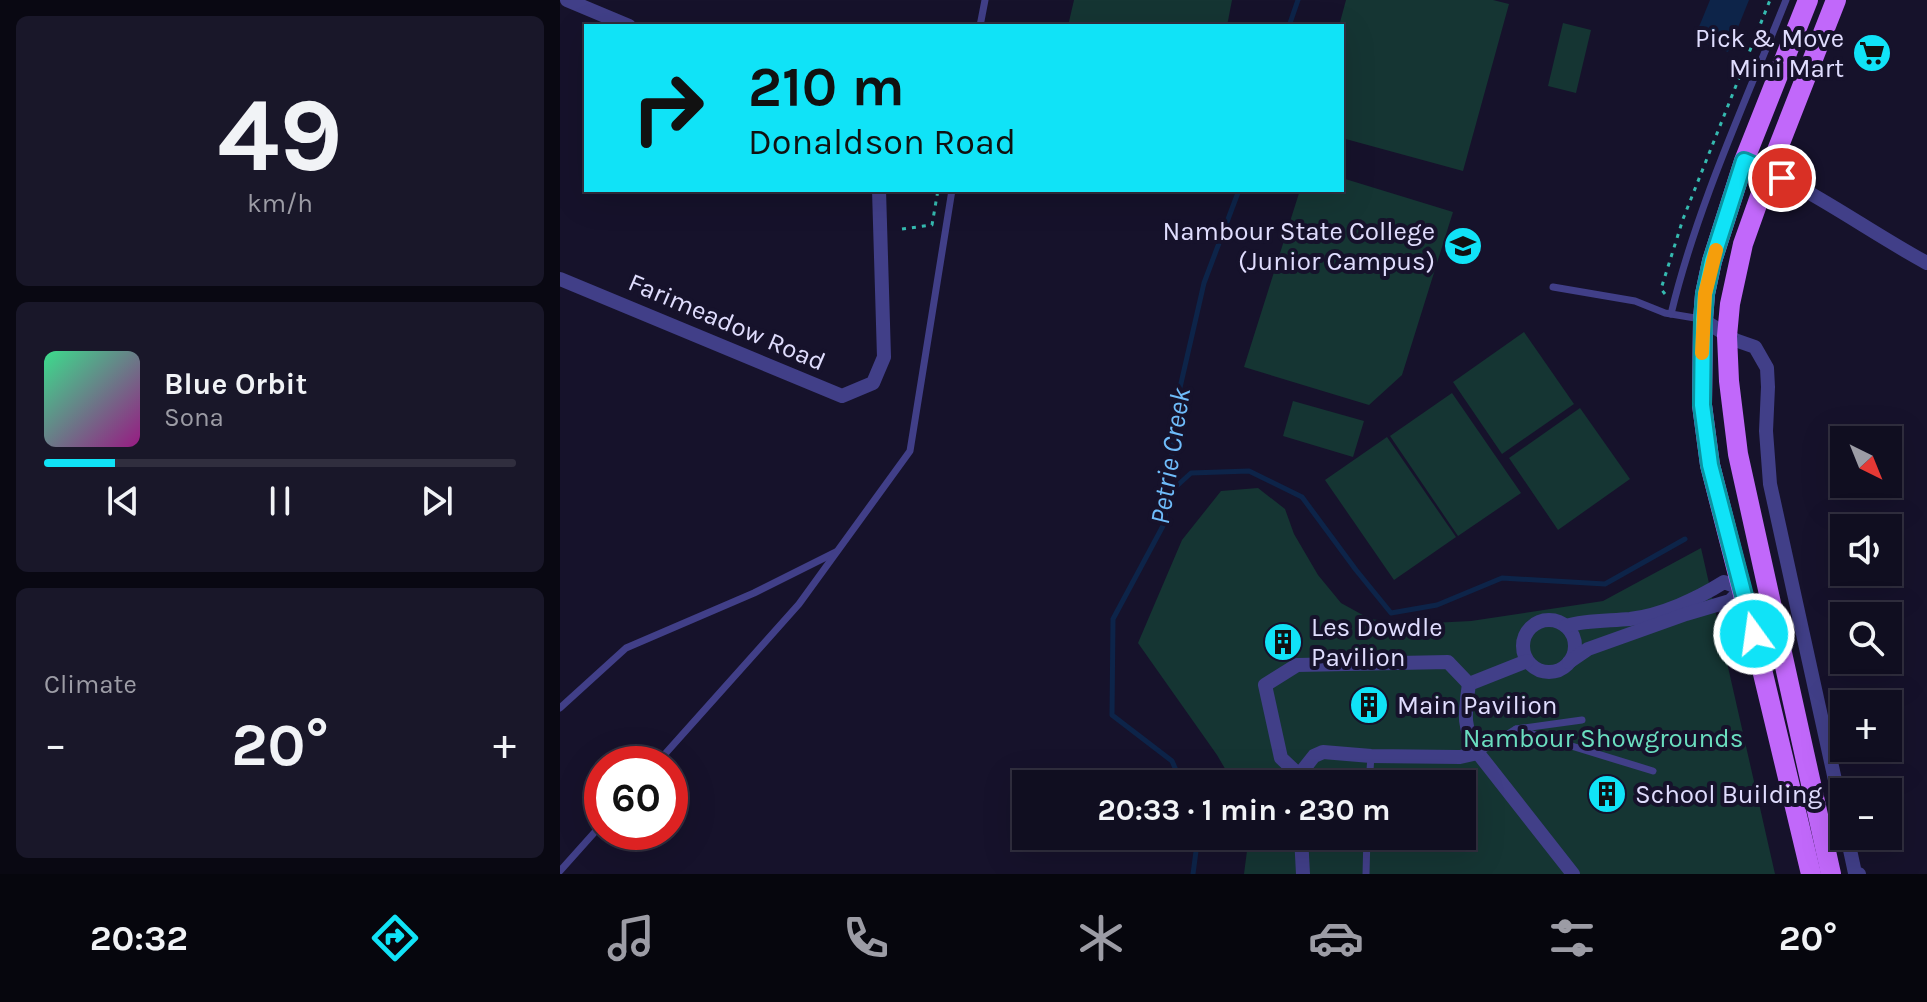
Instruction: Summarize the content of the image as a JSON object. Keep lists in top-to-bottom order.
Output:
{
  "streets": {
    "street": ["Farimeadow Road"]
  },
  "water": ["Petrie Creek"],
  "parks": ["Nambour Showgrounds"],
  "places": {
    "supermarket": ["Pick & Move Mini Mart"],
    "school or university": ["Nambour State College (Junior Campus)"],
    "building": ["Les Dowdle Pavilion", "Main Pavilion", "School Building"]
  },
  "north": "bottom right",
  "page": {
    "tile": [
      ["49", "km/h"],
      "Climate"
    ],
    "turn": ["210 m", "Donaldson Road"],
    "song": ["Blue Orbit", "Sona"],
    "map_buttons": ["+", "−"],
    "heat": ["−", "20°", "+"],
    "limit": "60",
    "trip": "20:33 · 1 min · 230 m",
    "tabs": ["20:32", "20°"]
  }
}
